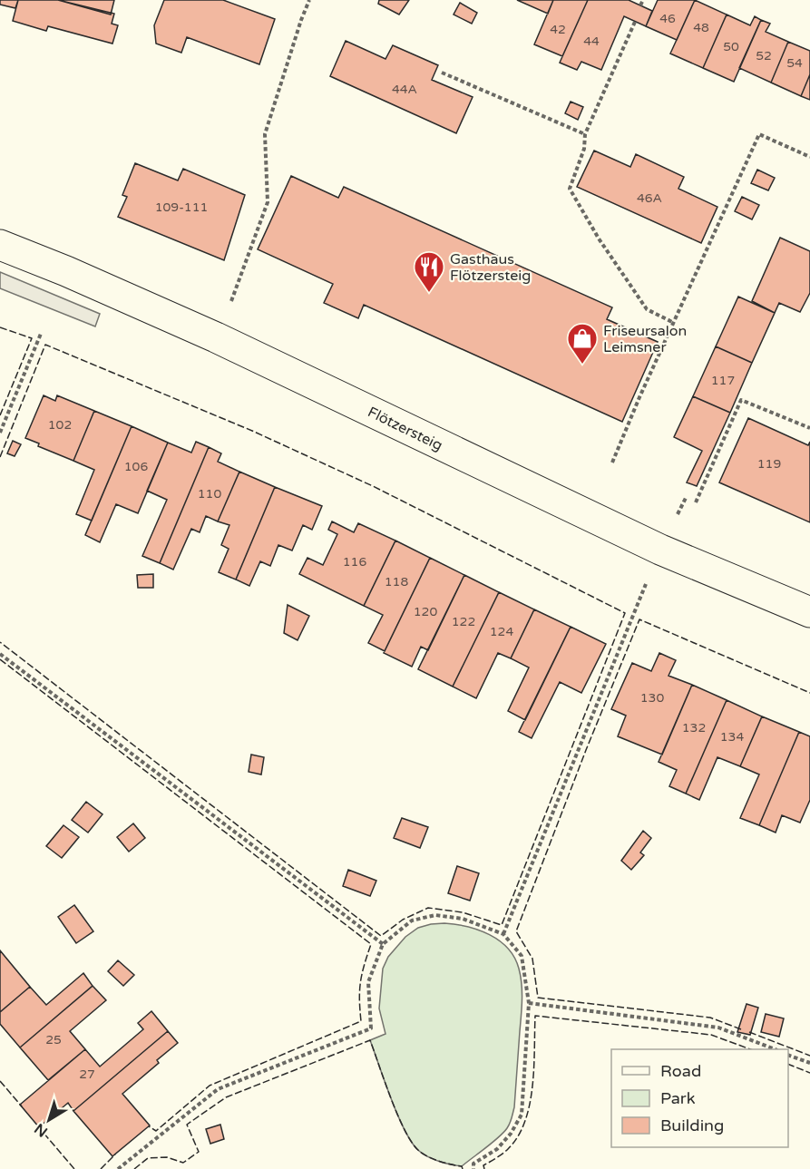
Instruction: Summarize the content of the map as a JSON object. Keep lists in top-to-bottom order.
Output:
{
  "streets": {
    "main road": ["Flötzersteig"]
  },
  "places": {
    "restaurant": ["Gasthaus Flötzersteig"],
    "shop": ["Friseursalon Leimsner"]
  },
  "house_numbers": [
    "46",
    "48",
    "42",
    "44",
    "50",
    "52",
    "54",
    "44A",
    "46A",
    "109-111",
    "117",
    "102",
    "119",
    "106",
    "110",
    "116",
    "118",
    "120",
    "122",
    "124",
    "130",
    "132",
    "134",
    "25",
    "27"
  ],
  "legend": ["Road", "Park", "Building"],
  "north": "bottom left"
}
